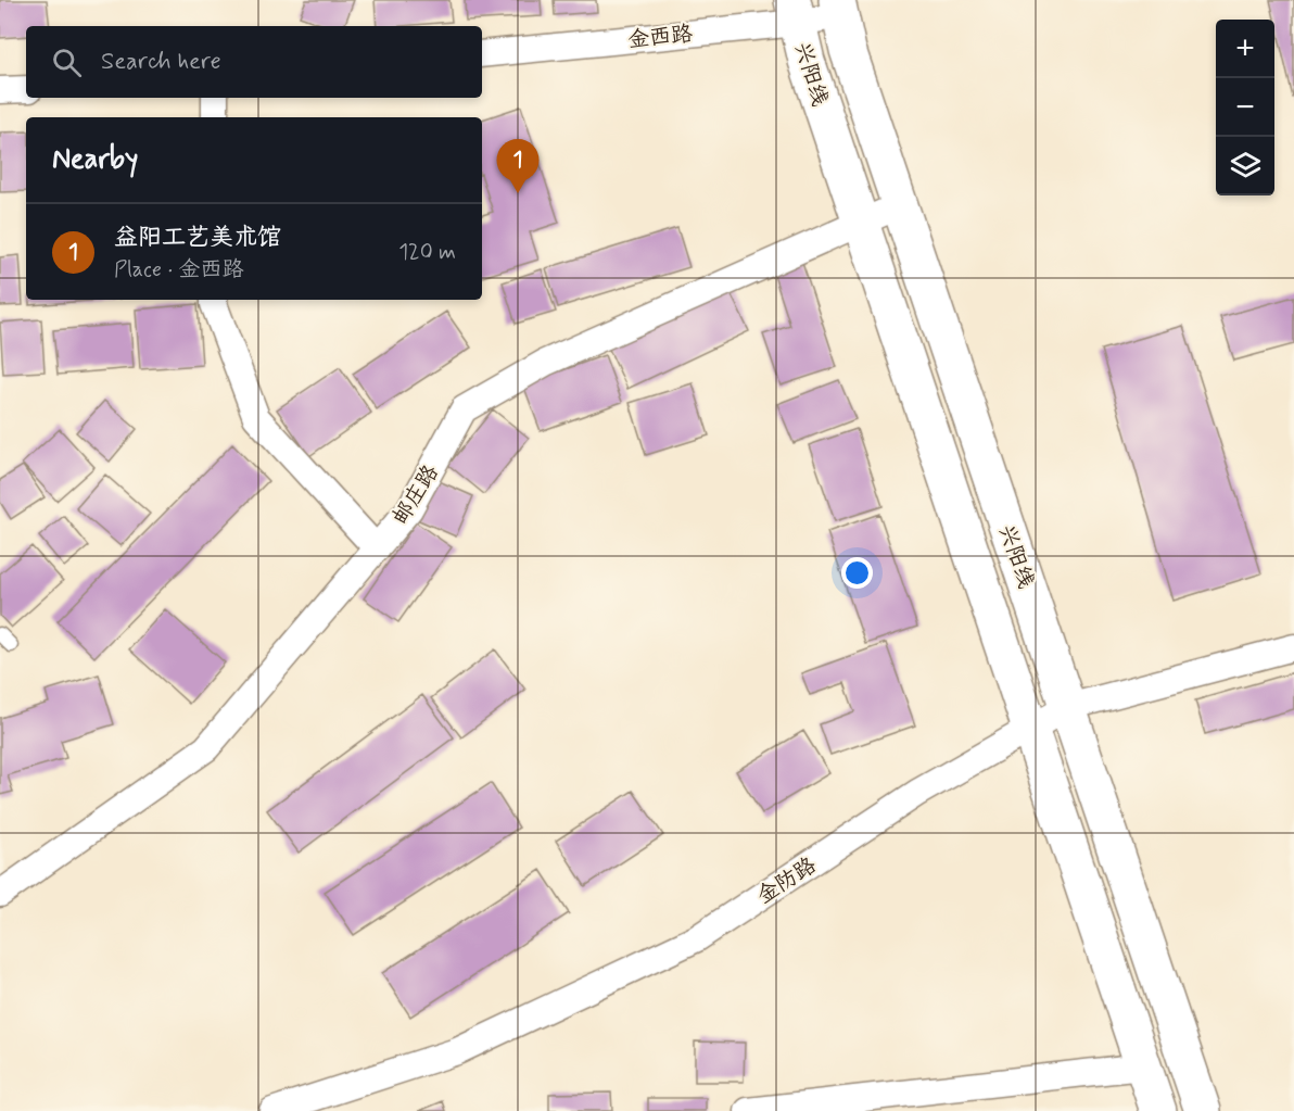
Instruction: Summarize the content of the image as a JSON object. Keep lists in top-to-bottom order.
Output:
{
  "streets": {
    "highway": ["兴阳线"],
    "street": ["金西路", "邮庄路", "金防路"]
  },
  "crossings": [
    ["金西路", "兴阳线"],
    ["兴阳线", "邮庄路"],
    ["兴阳线", "金防路"]
  ],
  "page": {
    "map_buttons": ["+", "−"],
    "search": "Search here",
    "heading": "Nearby",
    "pins": "1",
    "list": [
      {
        "mark": "1",
        "name": "益阳工艺美术馆",
        "note": "Place · 金西路",
        "value": "120 m"
      }
    ]
  }
}
